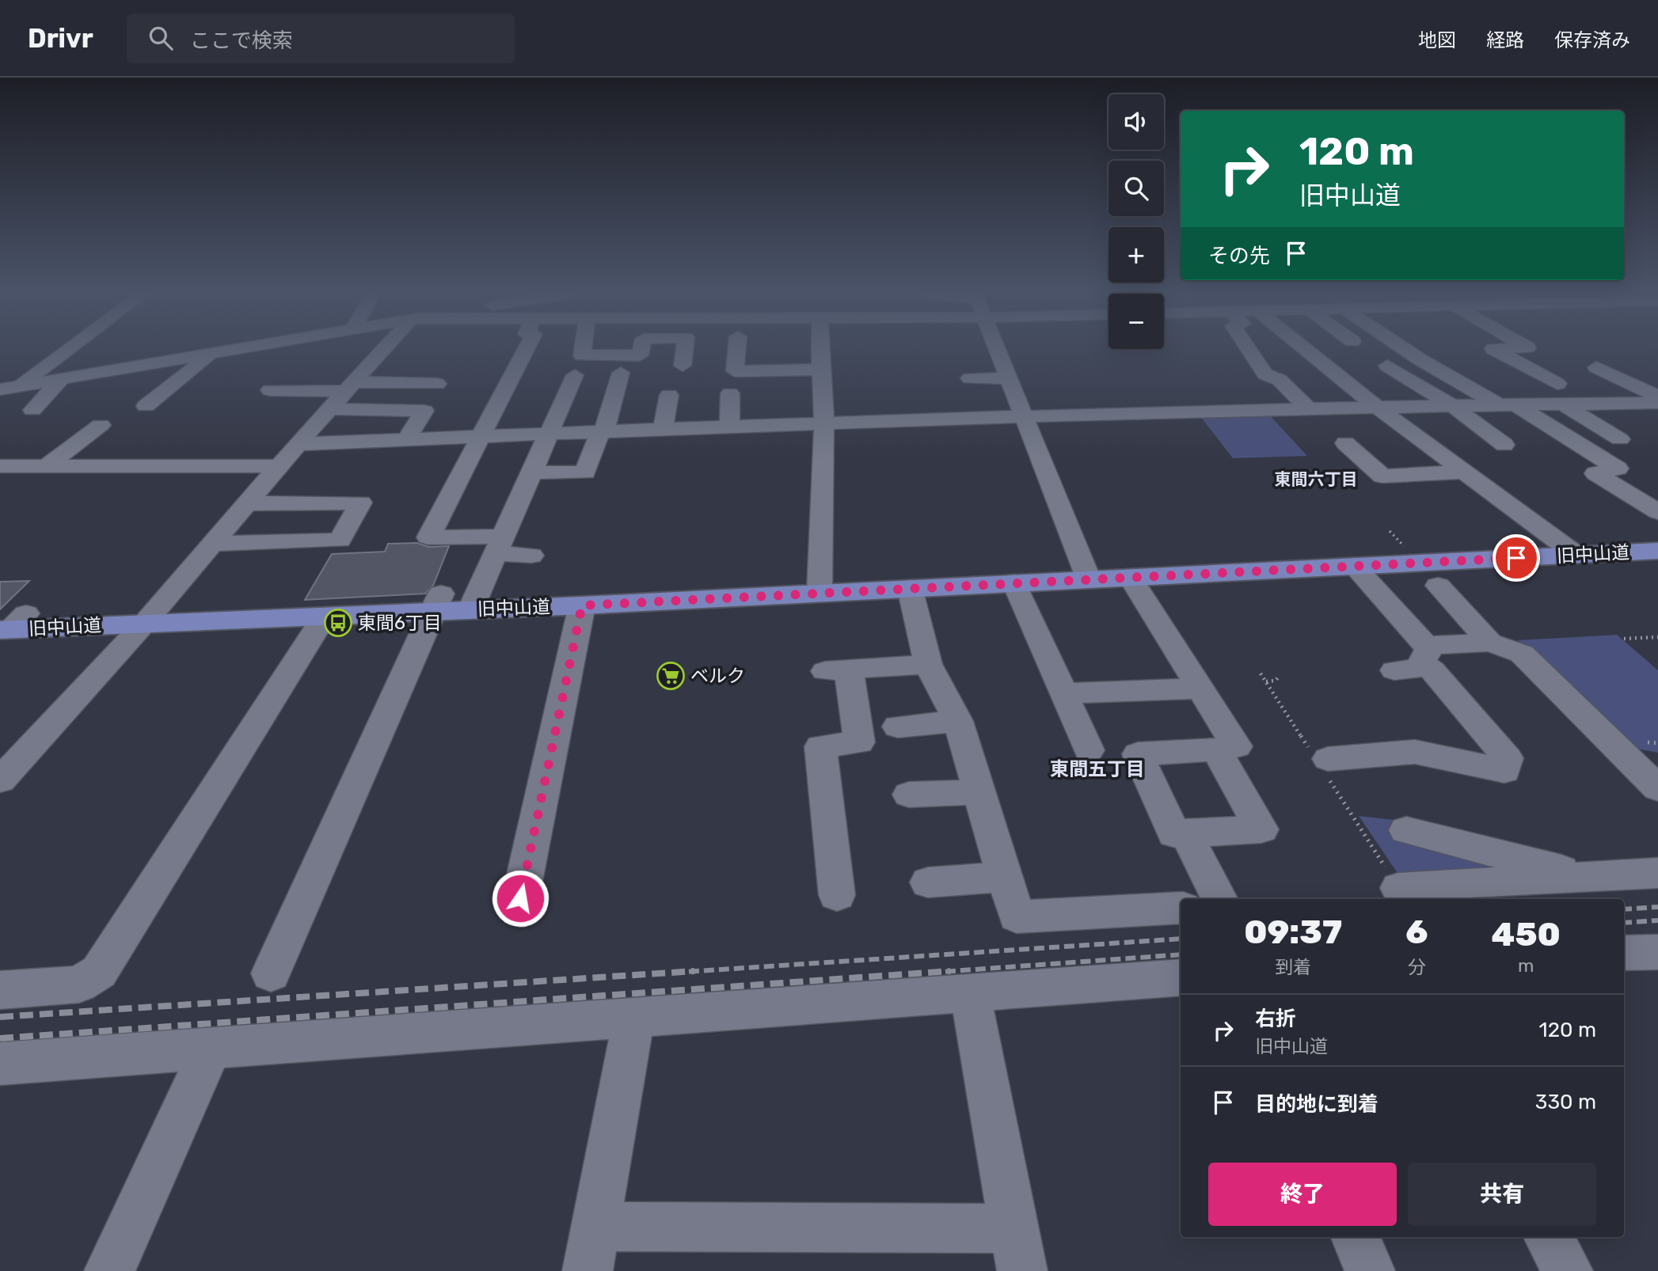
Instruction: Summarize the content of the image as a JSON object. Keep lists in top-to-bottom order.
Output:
{
  "streets": {
    "main road": ["旧中山道"]
  },
  "districts": ["東間六丁目", "東間五丁目"],
  "places": {
    "bus stop": ["東間6丁目"],
    "supermarket": ["ベルク"]
  },
  "page": {
    "header": "Drivr",
    "search": "ここで検索",
    "nav": ["地図", "経路", "保存済み"],
    "map_buttons": ["+", "−"],
    "turn": ["120 m", "旧中山道"],
    "then": "その先",
    "eta": [
      "09:37",
      "到着",
      "6",
      "分",
      "450",
      "m"
    ],
    "list": [
      {
        "name": "右折",
        "note": "旧中山道",
        "value": "120 m"
      },
      {
        "name": "目的地に到着",
        "value": "330 m"
      }
    ],
    "buttons": ["終了", "共有"]
  }
}
